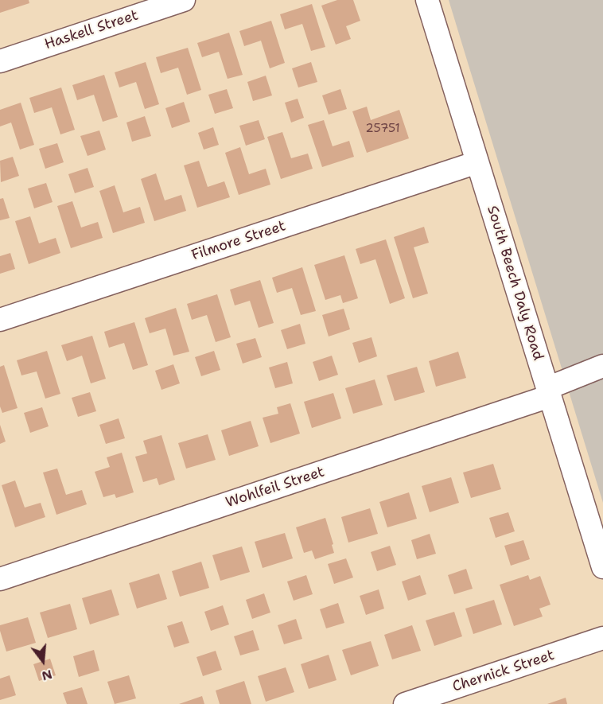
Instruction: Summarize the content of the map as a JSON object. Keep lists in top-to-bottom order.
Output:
{
  "streets": {
    "street": [
      "Haskell Street",
      "Filmore Street",
      "South Beech Daly Road",
      "Wohlfeil Street",
      "Chernick Street"
    ]
  },
  "crossings": [
    ["Filmore Street", "South Beech Daly Road"],
    ["South Beech Daly Road", "Wohlfeil Street"]
  ],
  "house_numbers": ["25751"],
  "north": "bottom"
}
